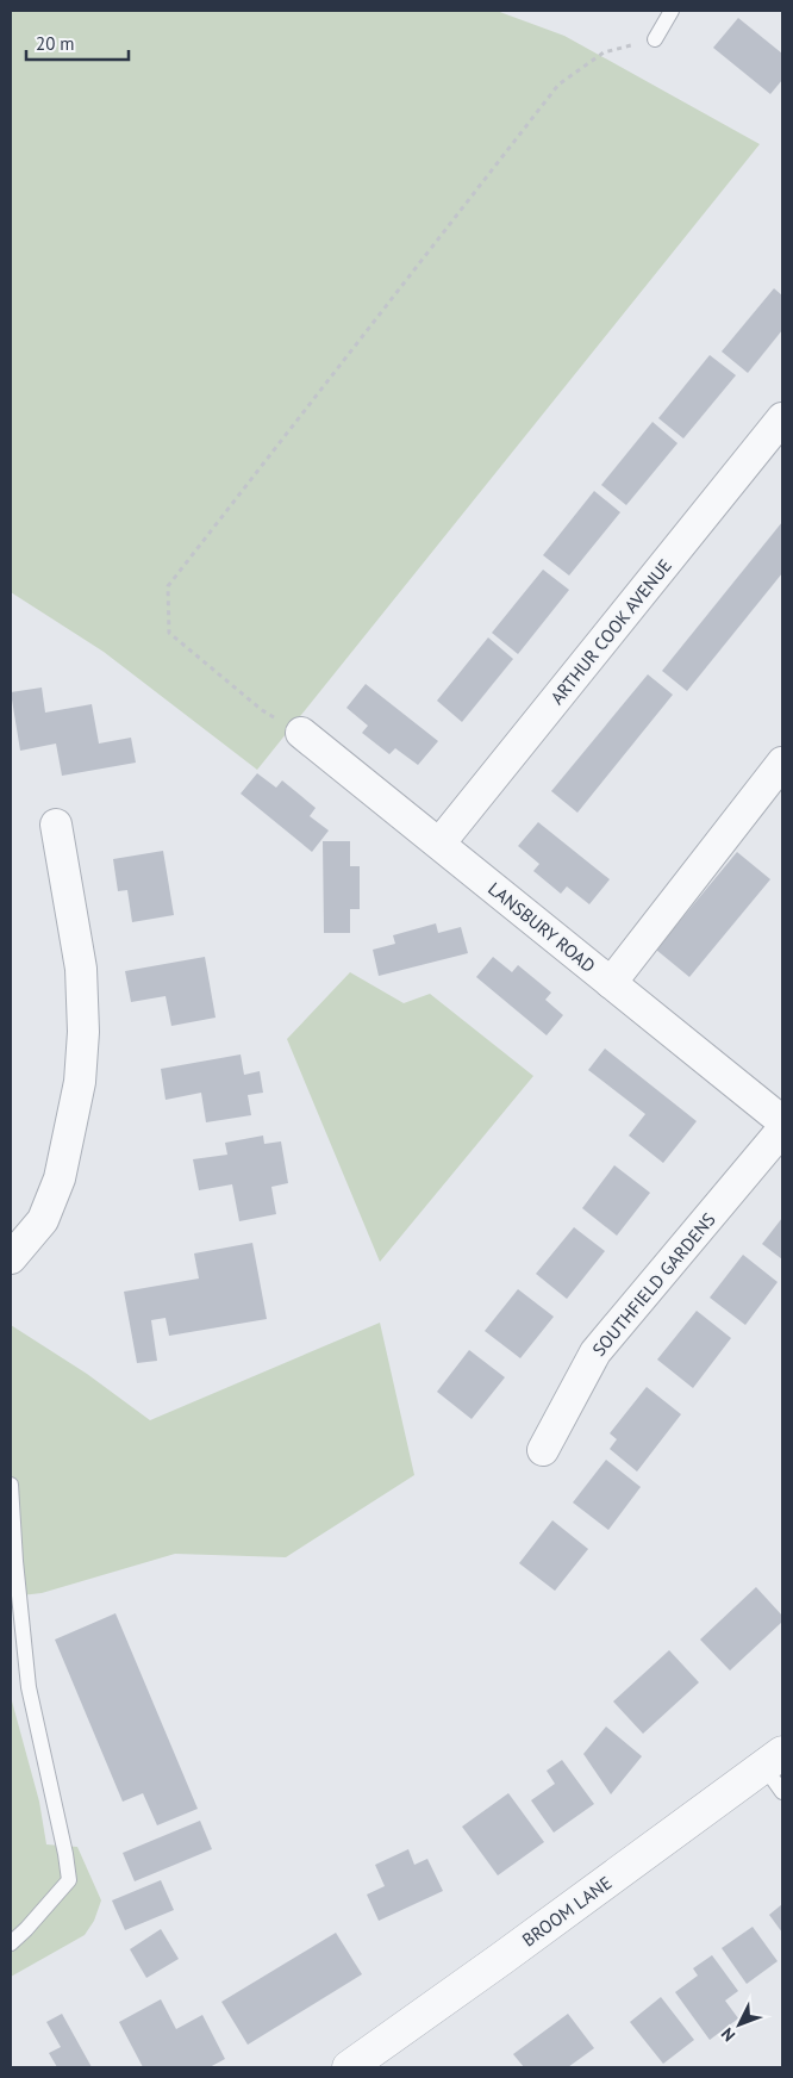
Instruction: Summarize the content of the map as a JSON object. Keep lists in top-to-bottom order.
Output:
{
  "streets": {
    "street": [
      "ARTHUR COOK AVENUE",
      "LANSBURY ROAD",
      "SOUTHFIELD GARDENS",
      "BROOM LANE"
    ]
  },
  "crossings": [
    ["ARTHUR COOK AVENUE", "LANSBURY ROAD"]
  ],
  "scale_bar": "20 m",
  "north": "bottom left"
}
